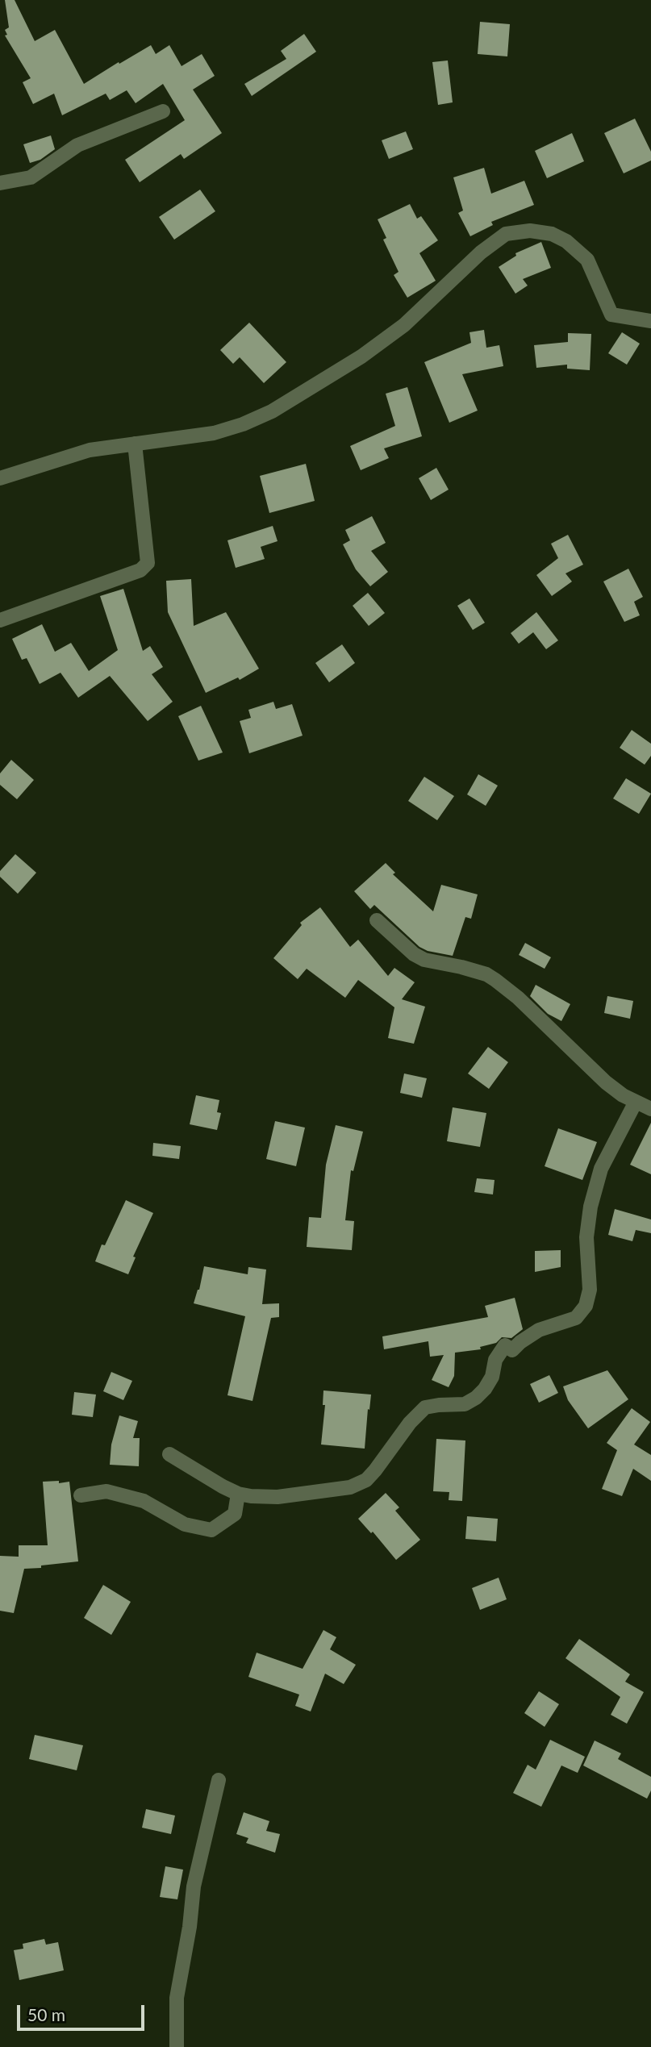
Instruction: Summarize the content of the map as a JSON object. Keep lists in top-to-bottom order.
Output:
{
  "scale_bar": "50 m"
}
